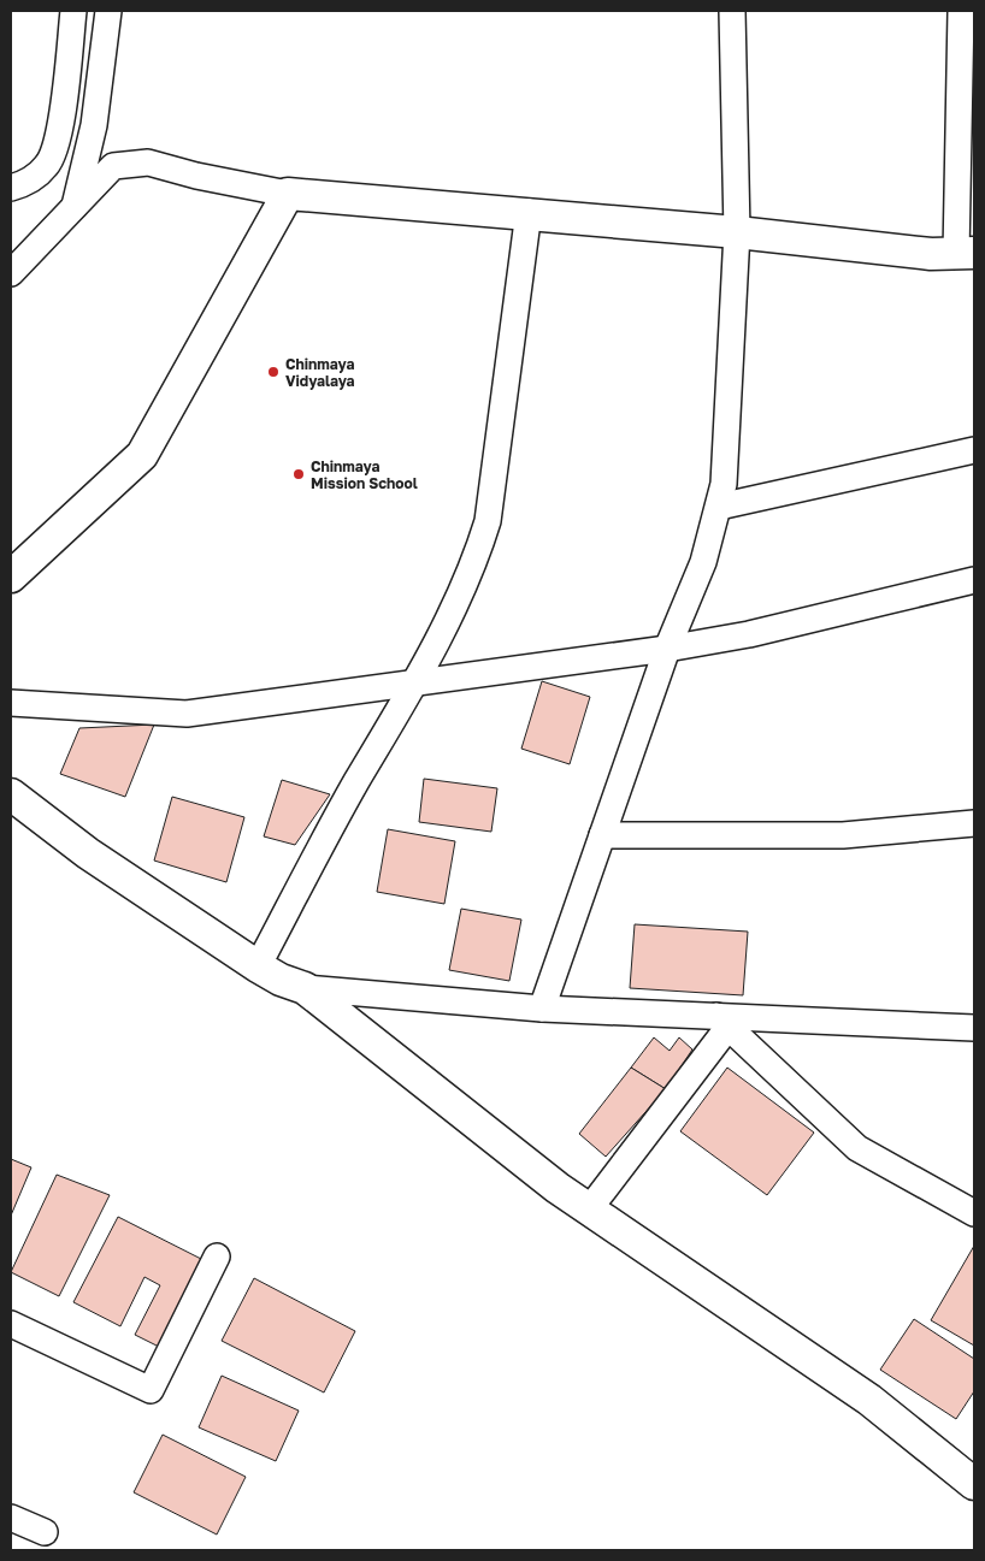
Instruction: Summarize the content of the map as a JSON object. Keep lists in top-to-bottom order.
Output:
{
  "places": ["Chinmaya Vidyalaya", "Chinmaya Mission School"]
}
